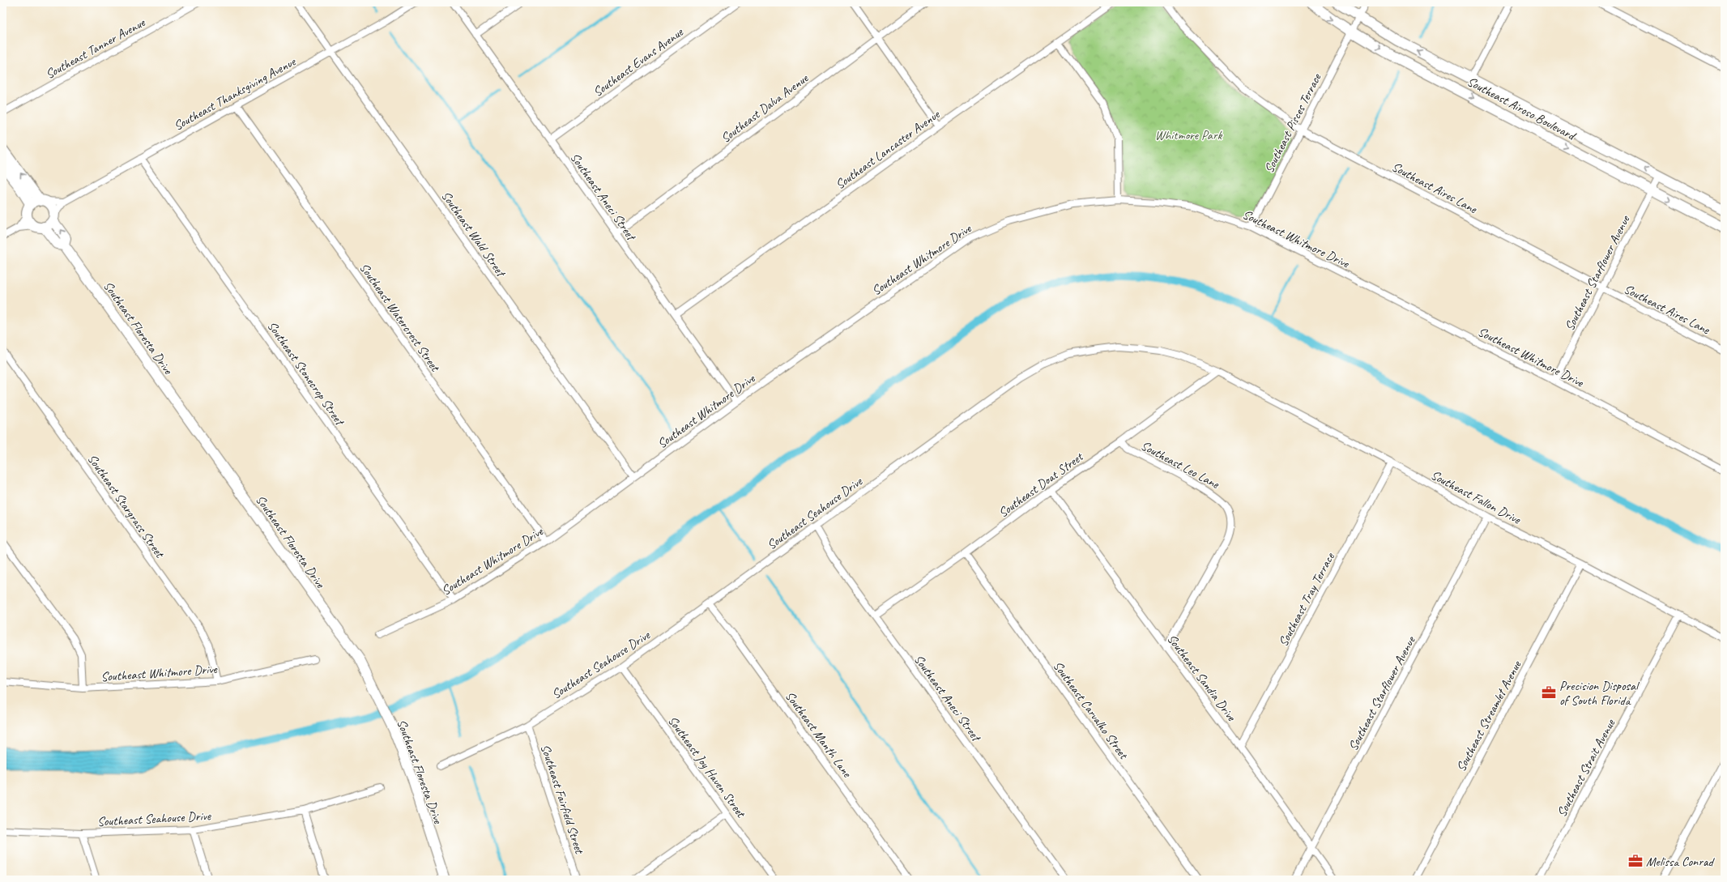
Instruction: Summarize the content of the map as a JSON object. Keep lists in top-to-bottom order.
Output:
{
  "streets": {
    "street": [
      "Southeast Tanner Avenue",
      "Southeast Evans Avenue",
      "Southeast Thanksgiving Avenue",
      "Southeast Dalva Avenue",
      "Southeast Airoso Boulevard",
      "Southeast Pisces Terrace",
      "Southeast Lancaster Avenue",
      "Southeast Aires Lane",
      "Southeast Aneci Street",
      "Southeast Wald Street",
      "Southeast Whitmore Drive",
      "Southeast Starflower Avenue",
      "Southeast Watercrest Street",
      "Southeast Floresta Drive",
      "Southeast Stonecrop Street",
      "Southeast Leo Lane",
      "Southeast Doat Street",
      "Southeast Fallon Drive",
      "Southeast Stargrass Street",
      "Southeast Seahouse Drive",
      "Southeast Tray Terrace",
      "Southeast Sandia Drive",
      "Southeast Carvalho Street",
      "Southeast Streamlet Avenue",
      "Southeast Manth Lane",
      "Southeast Joy Haven Street",
      "Southeast Strait Avenue",
      "Southeast Fairfield Street"
    ]
  },
  "crossings": [
    ["Southeast Evans Avenue", "Southeast Aneci Street"],
    ["Southeast Thanksgiving Avenue", "Southeast Wald Street"],
    ["Southeast Thanksgiving Avenue", "Southeast Watercrest Street"],
    ["Southeast Thanksgiving Avenue", "Southeast Floresta Drive"],
    ["Southeast Thanksgiving Avenue", "Southeast Stonecrop Street"],
    ["Southeast Dalva Avenue", "Southeast Aneci Street"],
    ["Southeast Airoso Boulevard", "Southeast Pisces Terrace"],
    ["Southeast Airoso Boulevard", "Southeast Starflower Avenue"],
    ["Southeast Pisces Terrace", "Southeast Aires Lane"],
    ["Southeast Pisces Terrace", "Southeast Whitmore Drive"],
    ["Southeast Lancaster Avenue", "Southeast Aneci Street"],
    ["Southeast Aires Lane", "Southeast Starflower Avenue"],
    ["Southeast Aneci Street", "Southeast Whitmore Drive"],
    ["Southeast Aneci Street", "Southeast Doat Street"],
    ["Southeast Aneci Street", "Southeast Seahouse Drive"],
    ["Southeast Wald Street", "Southeast Whitmore Drive"],
    ["Southeast Whitmore Drive", "Southeast Starflower Avenue"],
    ["Southeast Whitmore Drive", "Southeast Watercrest Street"],
    ["Southeast Whitmore Drive", "Southeast Stonecrop Street"],
    ["Southeast Whitmore Drive", "Southeast Stargrass Street"],
    ["Southeast Starflower Avenue", "Southeast Fallon Drive"],
    ["Southeast Starflower Avenue", "Southeast Sandia Drive"],
    ["Southeast Leo Lane", "Southeast Doat Street"],
    ["Southeast Leo Lane", "Southeast Sandia Drive"],
    ["Southeast Doat Street", "Southeast Fallon Drive"],
    ["Southeast Doat Street", "Southeast Seahouse Drive"],
    ["Southeast Doat Street", "Southeast Sandia Drive"],
    ["Southeast Doat Street", "Southeast Carvalho Street"],
    ["Southeast Fallon Drive", "Southeast Seahouse Drive"],
    ["Southeast Fallon Drive", "Southeast Tray Terrace"],
    ["Southeast Fallon Drive", "Southeast Streamlet Avenue"],
    ["Southeast Fallon Drive", "Southeast Strait Avenue"],
    ["Southeast Seahouse Drive", "Southeast Manth Lane"],
    ["Southeast Seahouse Drive", "Southeast Joy Haven Street"],
    ["Southeast Seahouse Drive", "Southeast Fairfield Street"],
    ["Southeast Tray Terrace", "Southeast Sandia Drive"]
  ],
  "parks": ["Whitmore Park"],
  "places": {
    "office": ["Precision Disposal of South Florida", "Melissa Conrad"]
  }
}
